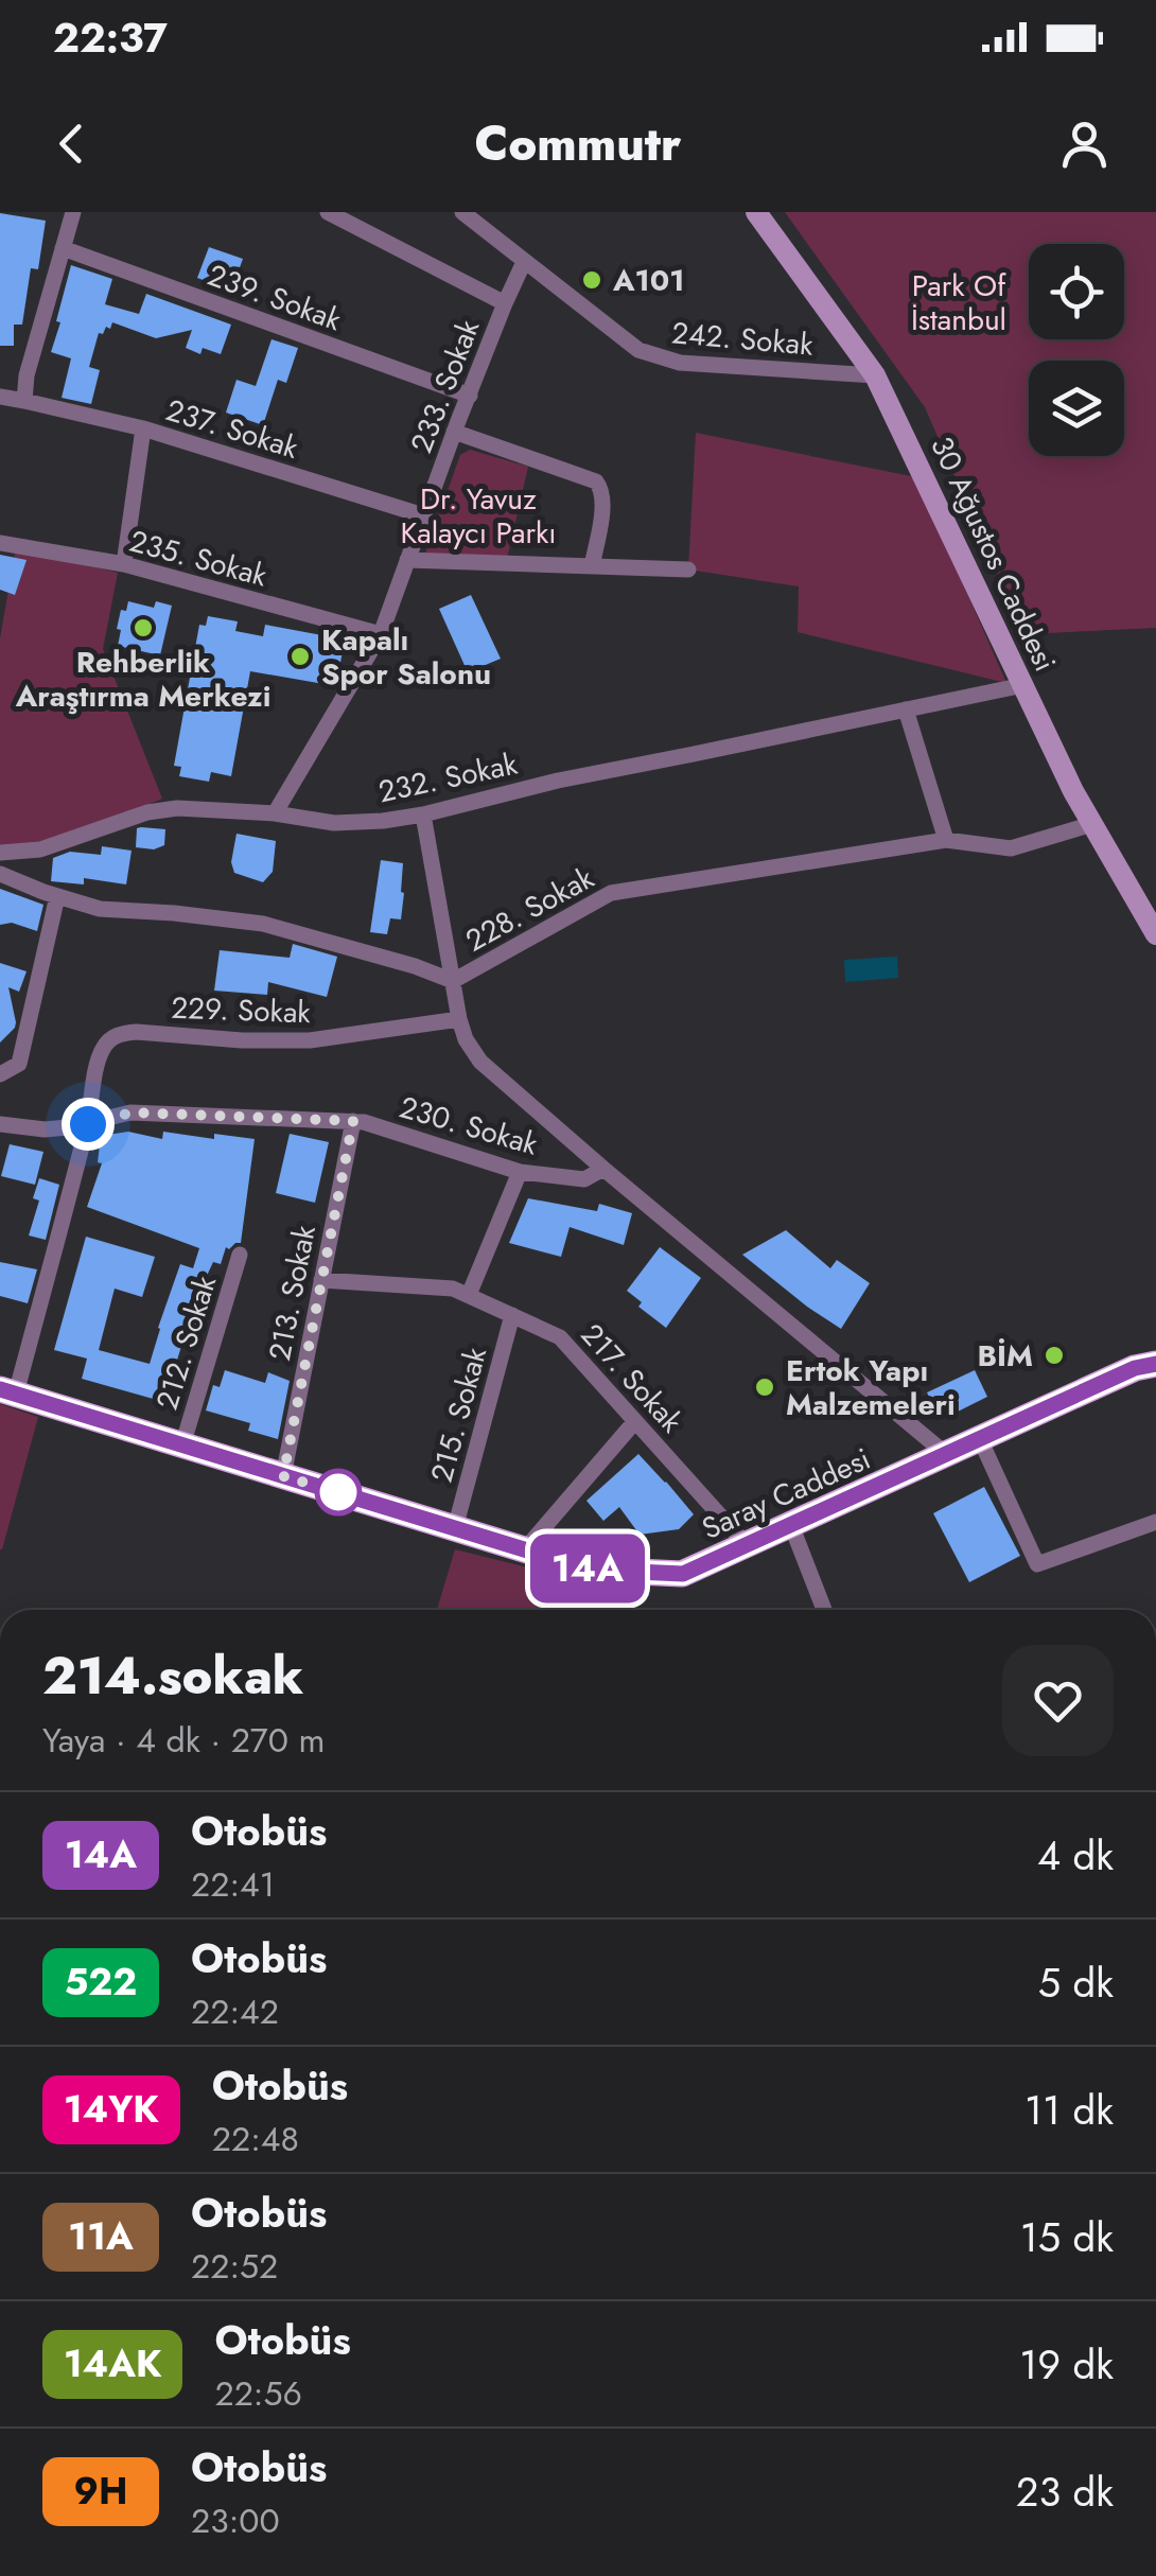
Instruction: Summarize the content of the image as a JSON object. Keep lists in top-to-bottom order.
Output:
{
  "streets": {
    "main road": ["30 Ağustos Caddesi", "Saray Caddesi"],
    "street": [
      "239. Sokak",
      "242. Sokak",
      "233. Sokak",
      "237. Sokak",
      "235. Sokak",
      "232. Sokak",
      "228. Sokak",
      "229. Sokak",
      "230. Sokak",
      "213. Sokak",
      "212. Sokak",
      "217. Sokak",
      "215. Sokak"
    ]
  },
  "crossings": [
    ["239. Sokak", "233. Sokak"],
    ["242. Sokak", "233. Sokak"],
    ["242. Sokak", "30 Ağustos Caddesi"],
    ["233. Sokak", "237. Sokak"],
    ["233. Sokak", "235. Sokak"],
    ["233. Sokak", "232. Sokak"],
    ["30 Ağustos Caddesi", "232. Sokak"],
    ["30 Ağustos Caddesi", "228. Sokak"],
    ["229. Sokak", "230. Sokak"],
    ["229. Sokak", "Saray Caddesi"],
    ["230. Sokak", "213. Sokak"],
    ["213. Sokak", "217. Sokak"],
    ["213. Sokak", "Saray Caddesi"],
    ["212. Sokak", "Saray Caddesi"],
    ["217. Sokak", "215. Sokak"],
    ["217. Sokak", "Saray Caddesi"],
    ["215. Sokak", "Saray Caddesi"]
  ],
  "parks": ["Park Of İstanbul", "Dr. Yavuz Kalaycı Parkı"],
  "places": [
    "A101",
    "Rehberlik Araştırma Merkezi",
    "Kapalı Spor Salonu",
    "BİM",
    "Ertok Yapı Malzemeleri"
  ],
  "lines": ["bus line 14A"],
  "page": {
    "status": "22:37",
    "header": "Commutr",
    "on_map": "14A",
    "heading": ["214.sokak", "Yaya · 4 dk · 270 m"],
    "list": [
      {
        "mark": "14A",
        "name": "Otobüs",
        "note": "22:41",
        "value": "4 dk"
      },
      {
        "mark": "522",
        "name": "Otobüs",
        "note": "22:42",
        "value": "5 dk"
      },
      {
        "mark": "14YK",
        "name": "Otobüs",
        "note": "22:48",
        "value": "11 dk"
      },
      {
        "mark": "11A",
        "name": "Otobüs",
        "note": "22:52",
        "value": "15 dk"
      },
      {
        "mark": "14AK",
        "name": "Otobüs",
        "note": "22:56",
        "value": "19 dk"
      },
      {
        "mark": "9H",
        "name": "Otobüs",
        "note": "23:00",
        "value": "23 dk"
      }
    ]
  }
}
